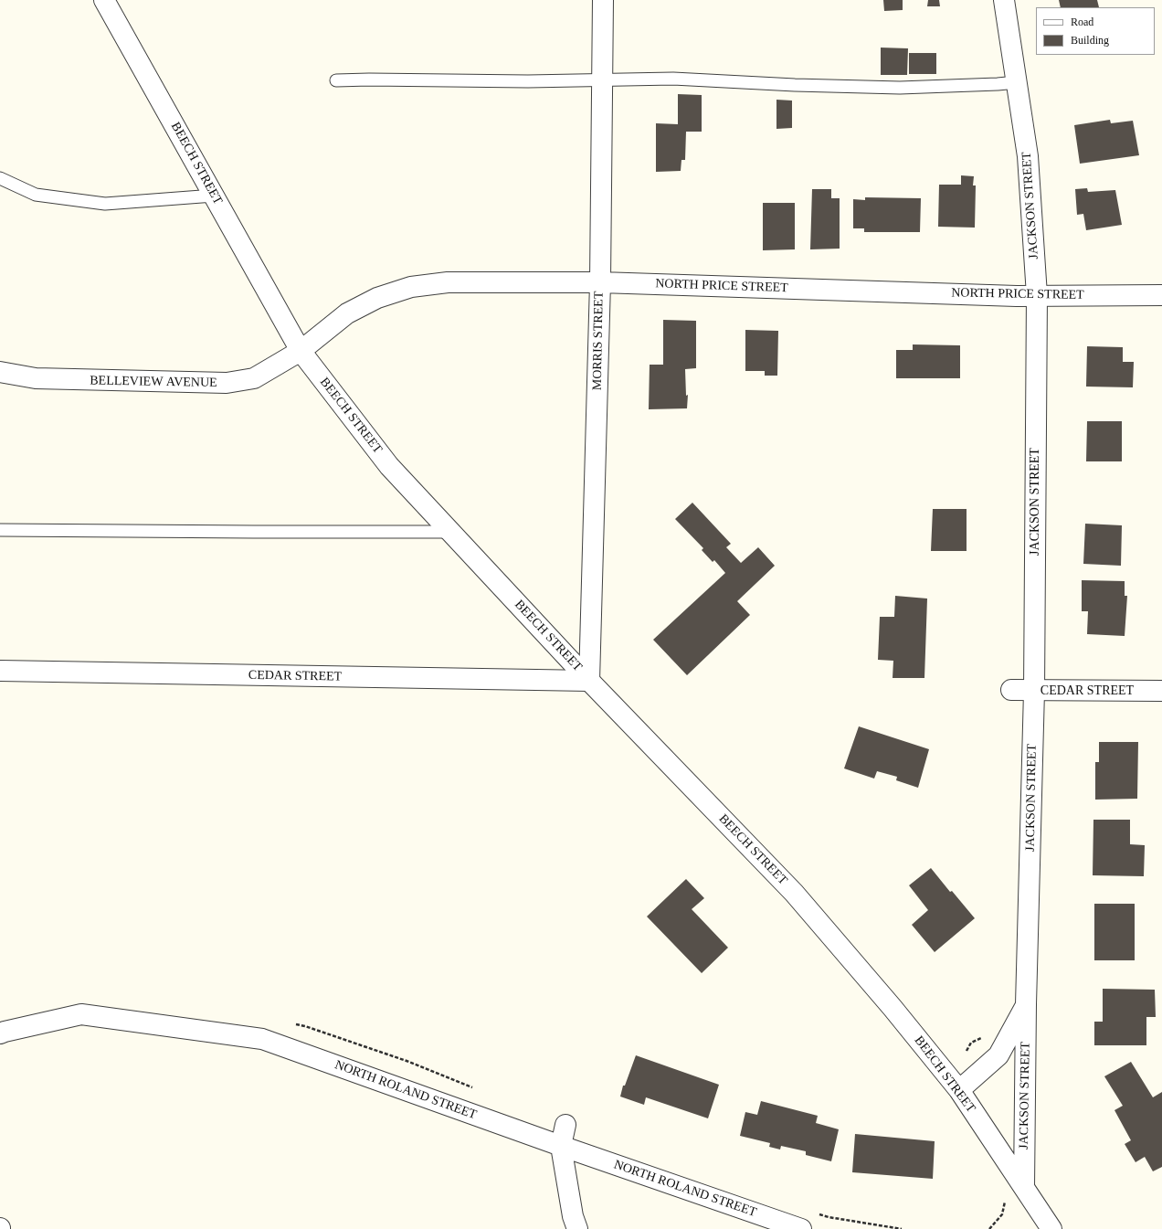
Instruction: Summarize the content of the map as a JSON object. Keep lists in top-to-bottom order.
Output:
{
  "streets": {
    "street": [
      "BEECH STREET",
      "JACKSON STREET",
      "NORTH PRICE STREET",
      "MORRIS STREET",
      "BELLEVIEW AVENUE",
      "CEDAR STREET",
      "NORTH ROLAND STREET"
    ]
  },
  "crossings": [
    ["BEECH STREET", "JACKSON STREET"],
    ["BEECH STREET", "NORTH PRICE STREET"],
    ["BEECH STREET", "MORRIS STREET"],
    ["BEECH STREET", "BELLEVIEW AVENUE"],
    ["BEECH STREET", "CEDAR STREET"],
    ["JACKSON STREET", "NORTH PRICE STREET"],
    ["JACKSON STREET", "CEDAR STREET"],
    ["NORTH PRICE STREET", "MORRIS STREET"],
    ["NORTH PRICE STREET", "BELLEVIEW AVENUE"],
    ["MORRIS STREET", "CEDAR STREET"]
  ],
  "legend": ["Road", "Building"]
}
